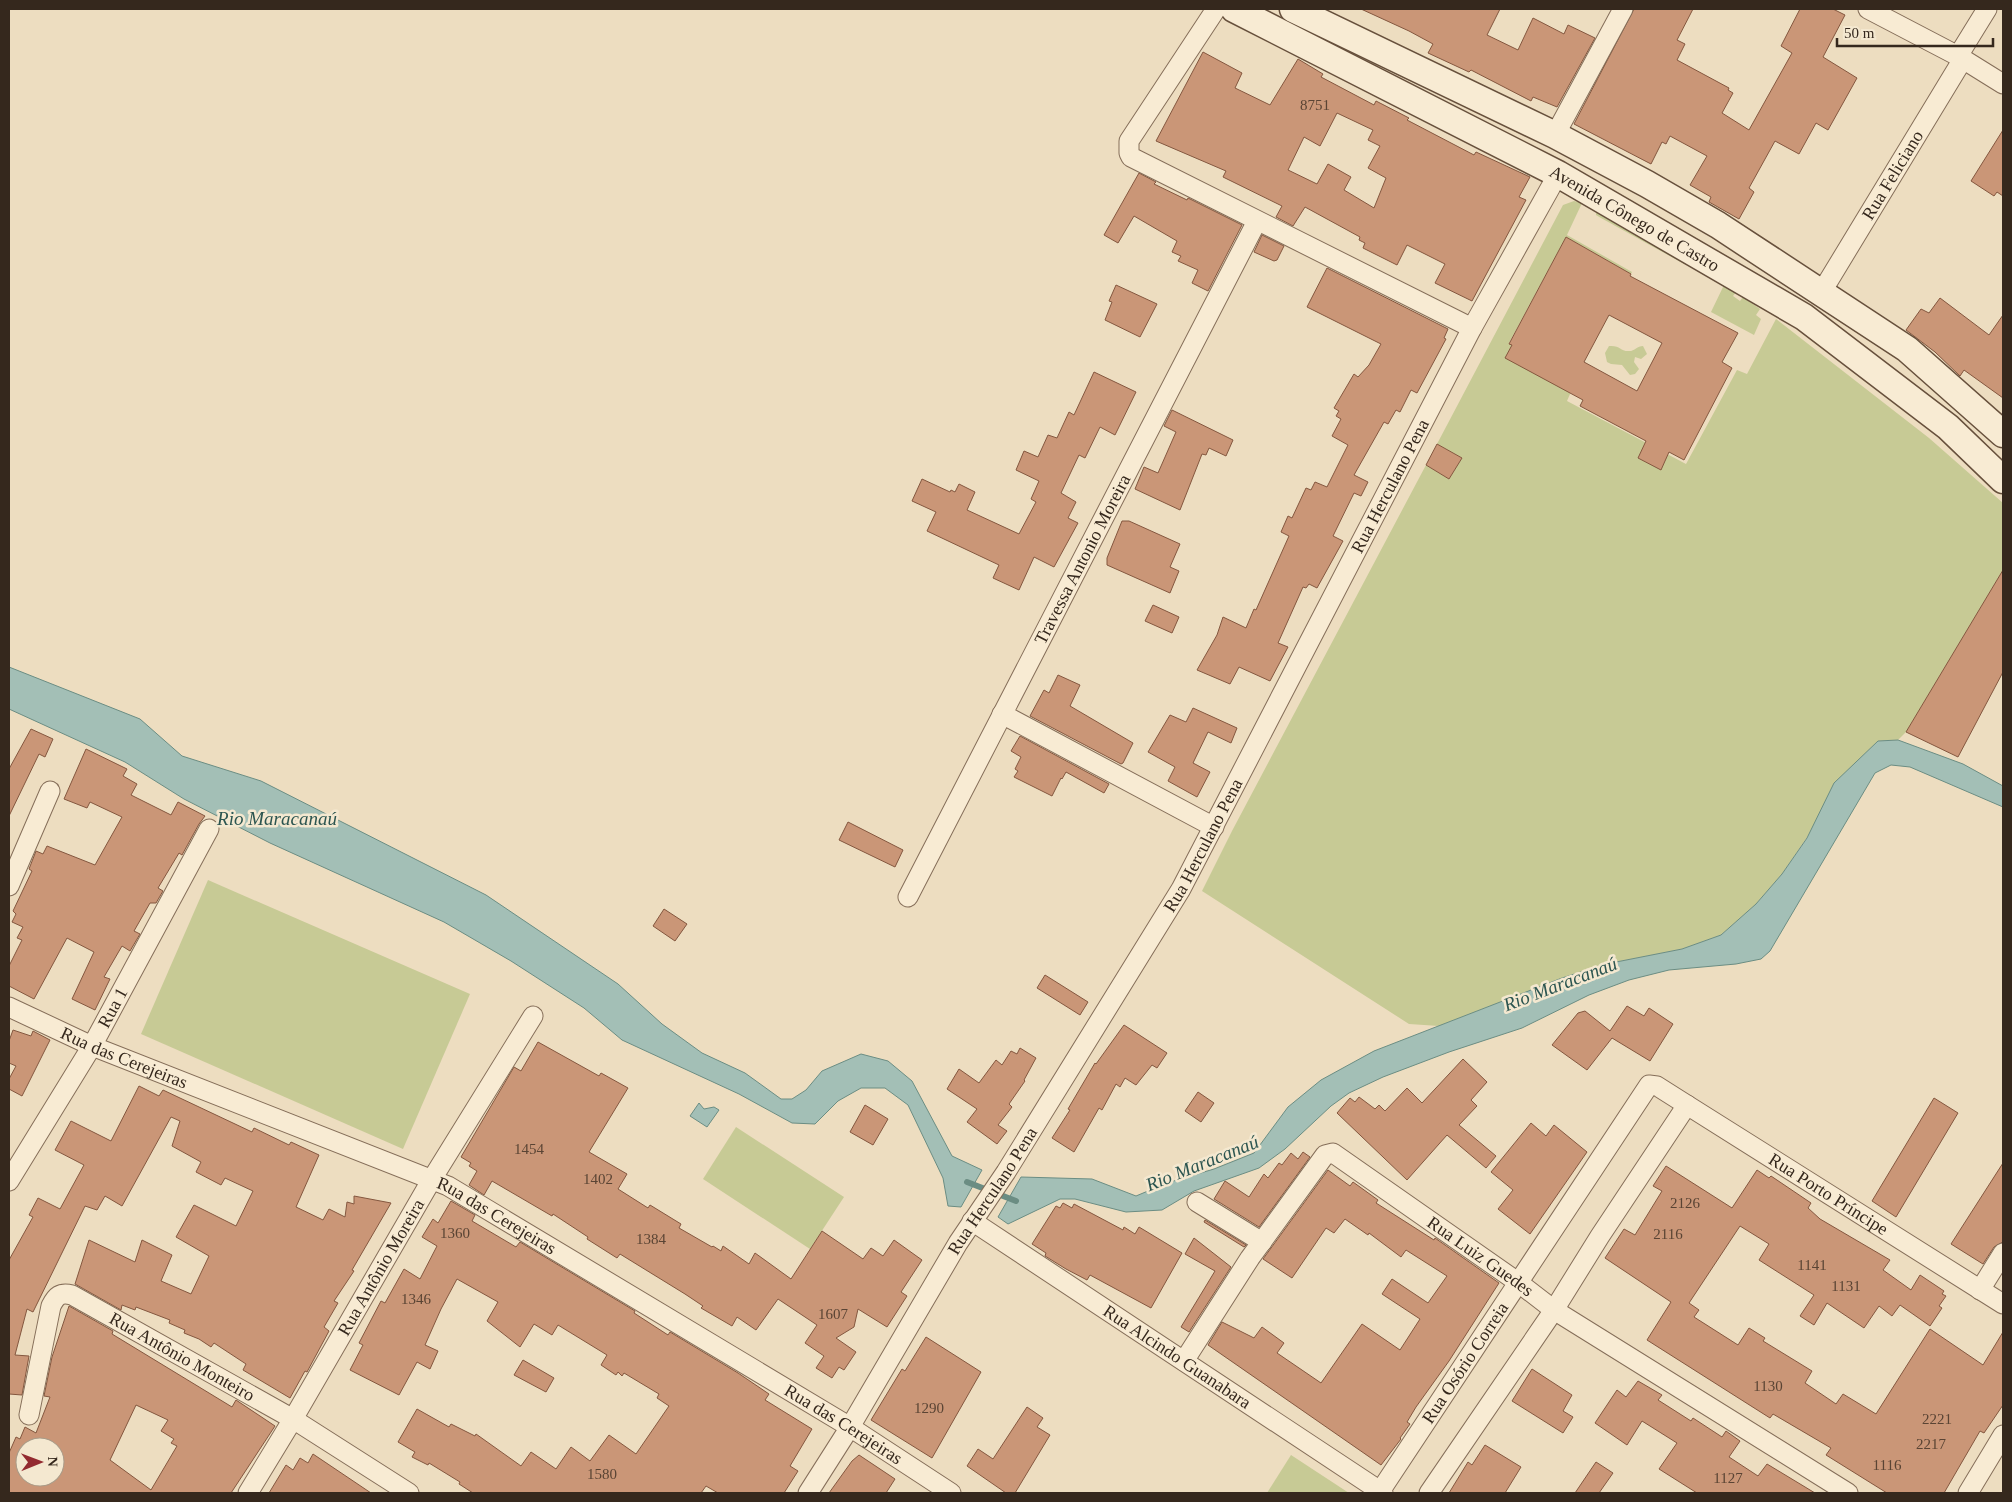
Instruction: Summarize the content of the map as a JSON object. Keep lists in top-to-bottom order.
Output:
{
  "streets": {
    "main road": ["Avenida Cônego de Castro"],
    "street": [
      "Rua Feliciano",
      "Rua Herculano Pena",
      "Travessa Antonio Moreira",
      "Rua 1",
      "Rua das Cerejeiras",
      "Rua Porto Príncipe",
      "Rua Luiz Guedes",
      "Rua Antônio Moreira",
      "Rua Antônio Monteiro",
      "Rua Alcindo Guanabara",
      "Rua Osório Correia"
    ]
  },
  "crossings": [
    ["Rua Feliciano", "Avenida Cônego de Castro"],
    ["Avenida Cônego de Castro", "Rua Herculano Pena"],
    ["Rua Herculano Pena", "Rua das Cerejeiras"],
    ["Rua Herculano Pena", "Rua Alcindo Guanabara"],
    ["Rua 1", "Rua das Cerejeiras"],
    ["Rua das Cerejeiras", "Rua Antônio Moreira"],
    ["Rua Porto Príncipe", "Rua Osório Correia"],
    ["Rua Luiz Guedes", "Rua Alcindo Guanabara"],
    ["Rua Luiz Guedes", "Rua Osório Correia"],
    ["Rua Antônio Moreira", "Rua Antônio Monteiro"],
    ["Rua Alcindo Guanabara", "Rua Osório Correia"]
  ],
  "water": ["Rio Maracanaú"],
  "house_numbers": [
    "8751",
    "1454",
    "1402",
    "2126",
    "1360",
    "2116",
    "1384",
    "1141",
    "1131",
    "1346",
    "1607",
    "1130",
    "1290",
    "2221",
    "2217",
    "1116",
    "1580",
    "1127"
  ],
  "scale_bar": "50 m",
  "north": "right"
}
